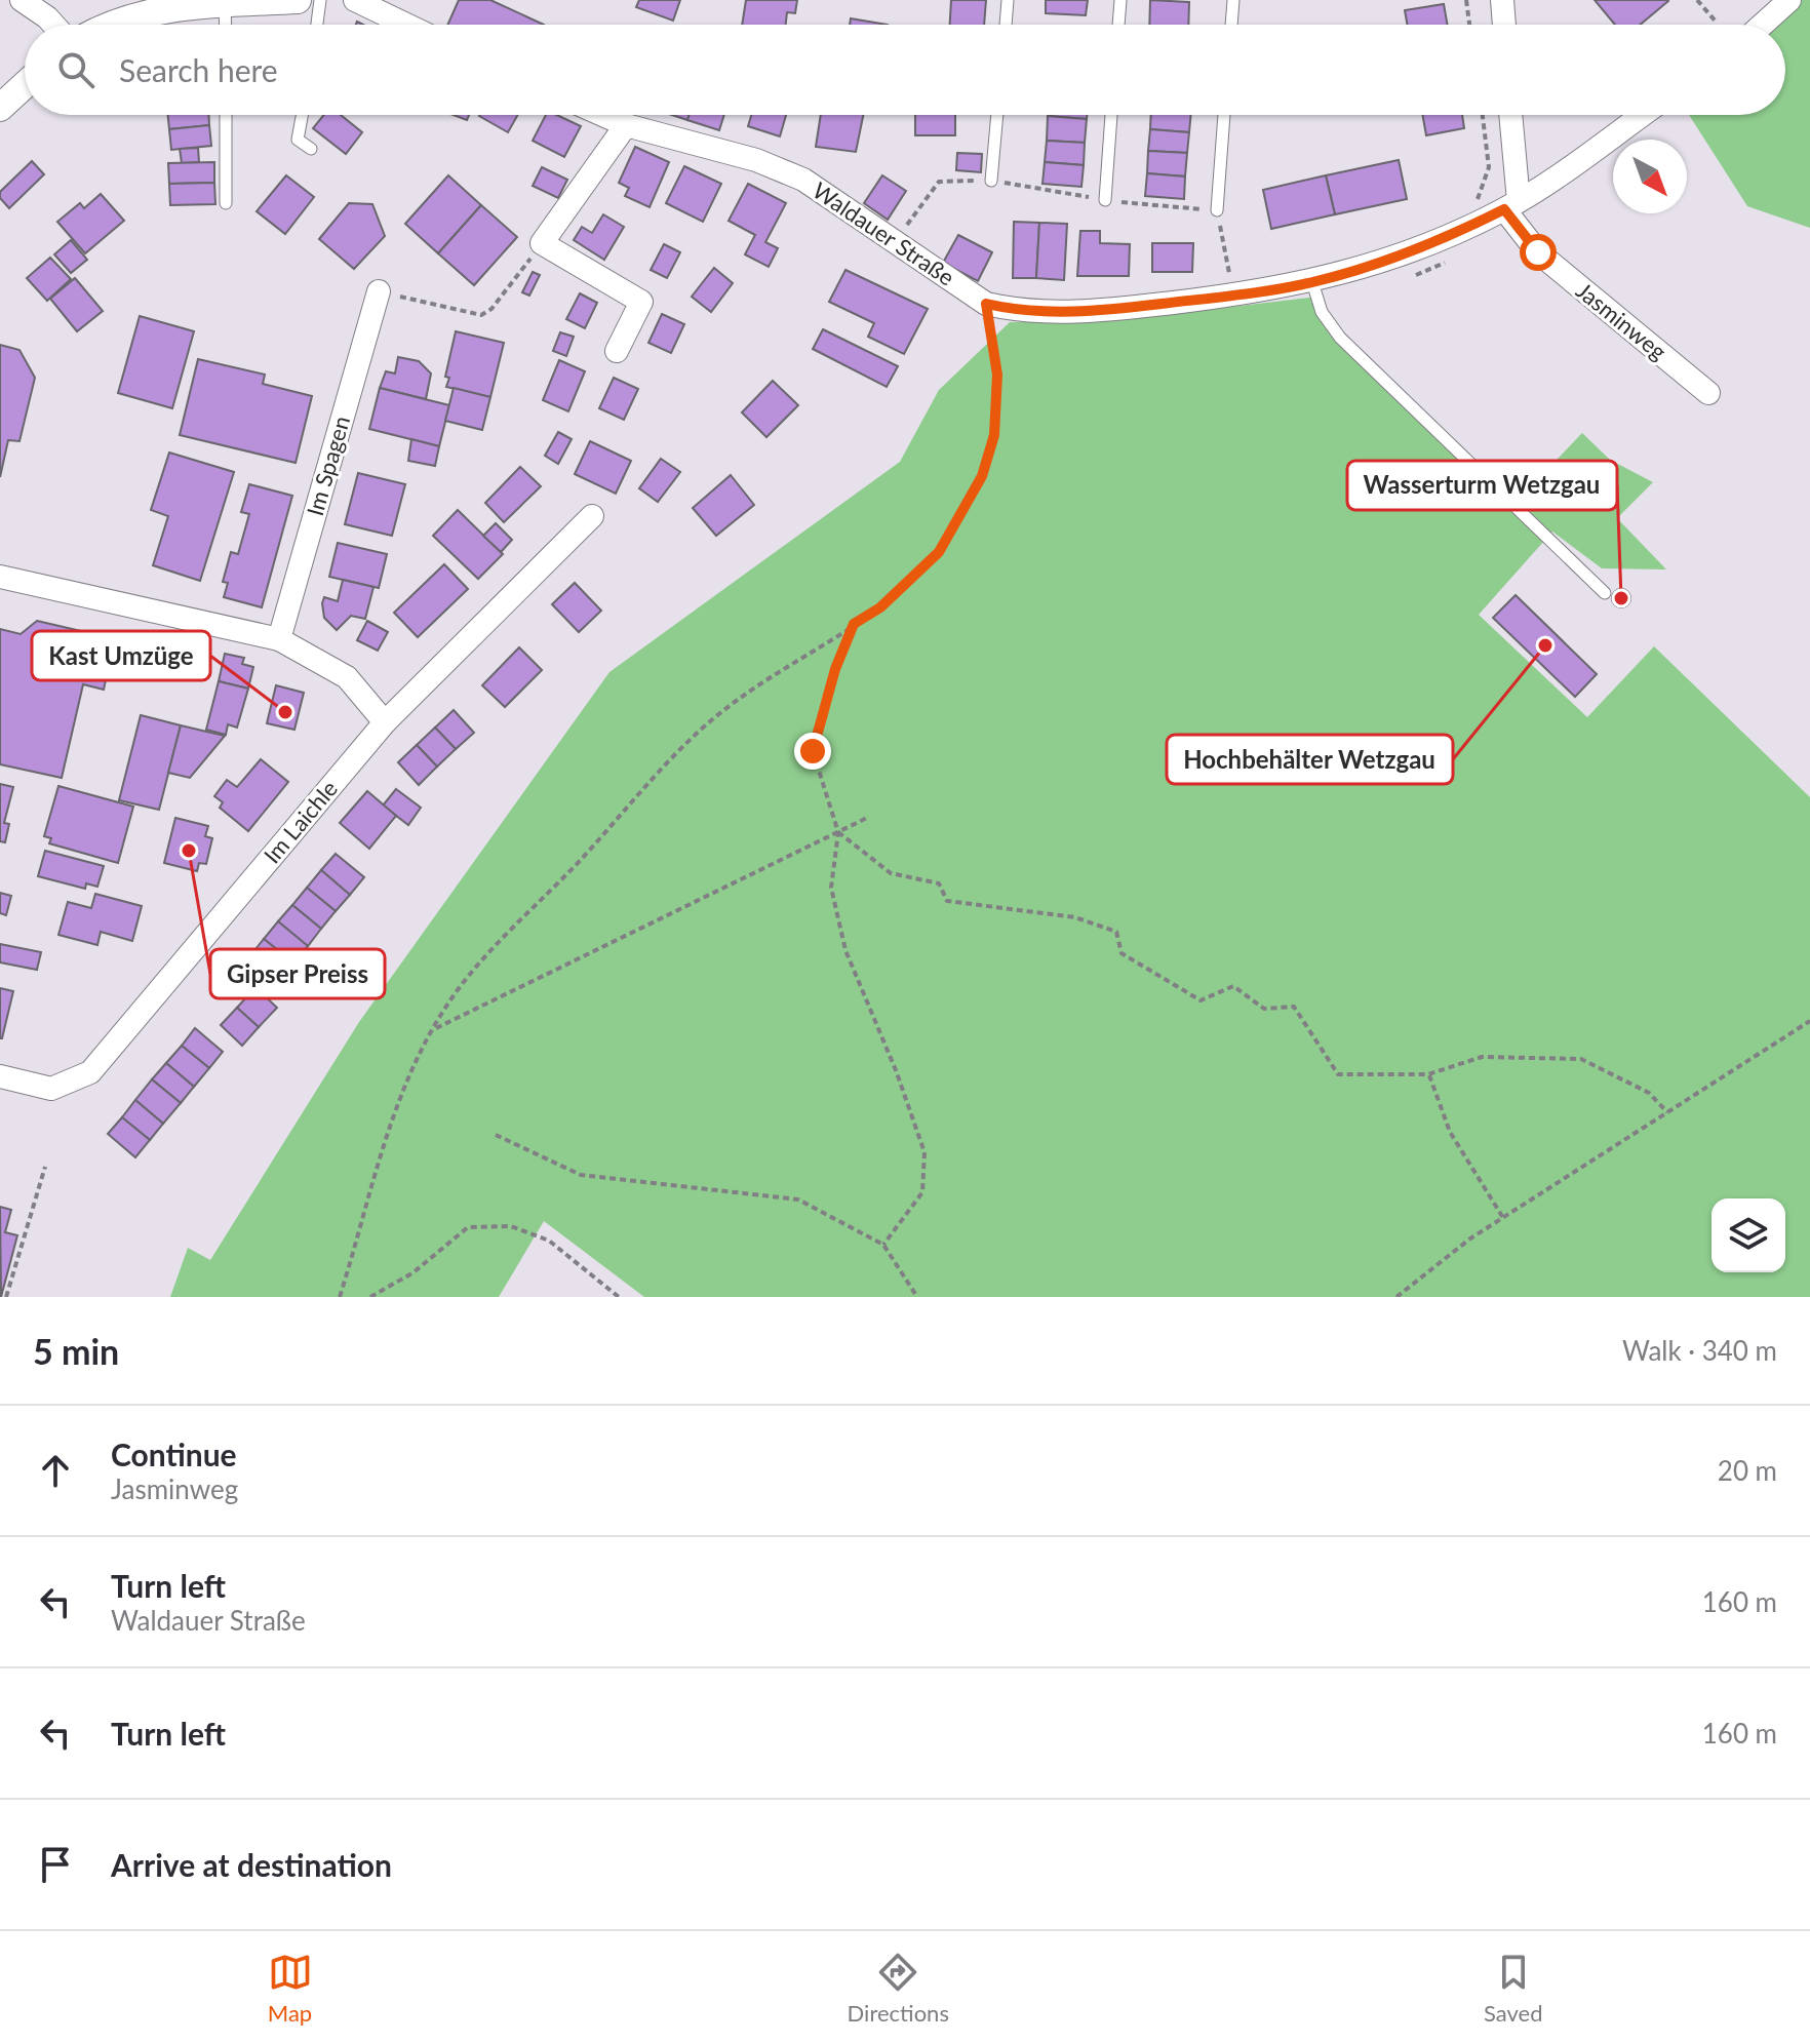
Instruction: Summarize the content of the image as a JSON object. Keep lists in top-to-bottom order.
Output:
{
  "streets": {
    "street": [
      "Waldauer Straße",
      "Jasminweg",
      "Im Spagen",
      "Im Laichle"
    ]
  },
  "crossings": [
    ["Waldauer Straße", "Jasminweg"]
  ],
  "places": [
    "Wasserturm Wetzgau",
    "Hochbehälter Wetzgau",
    "Kast Umzüge",
    "Gipser Preiss"
  ],
  "north": "bottom right",
  "page": {
    "search": "Search here",
    "heading": ["5 min", "Walk · 340 m"],
    "list": [
      ["Continue", "Jasminweg", "20 m"],
      ["Turn left", "Waldauer Straße", "160 m"],
      ["Turn left", "160 m"],
      "Arrive at destination"
    ],
    "nav": ["Map", "Directions", "Saved"]
  }
}
